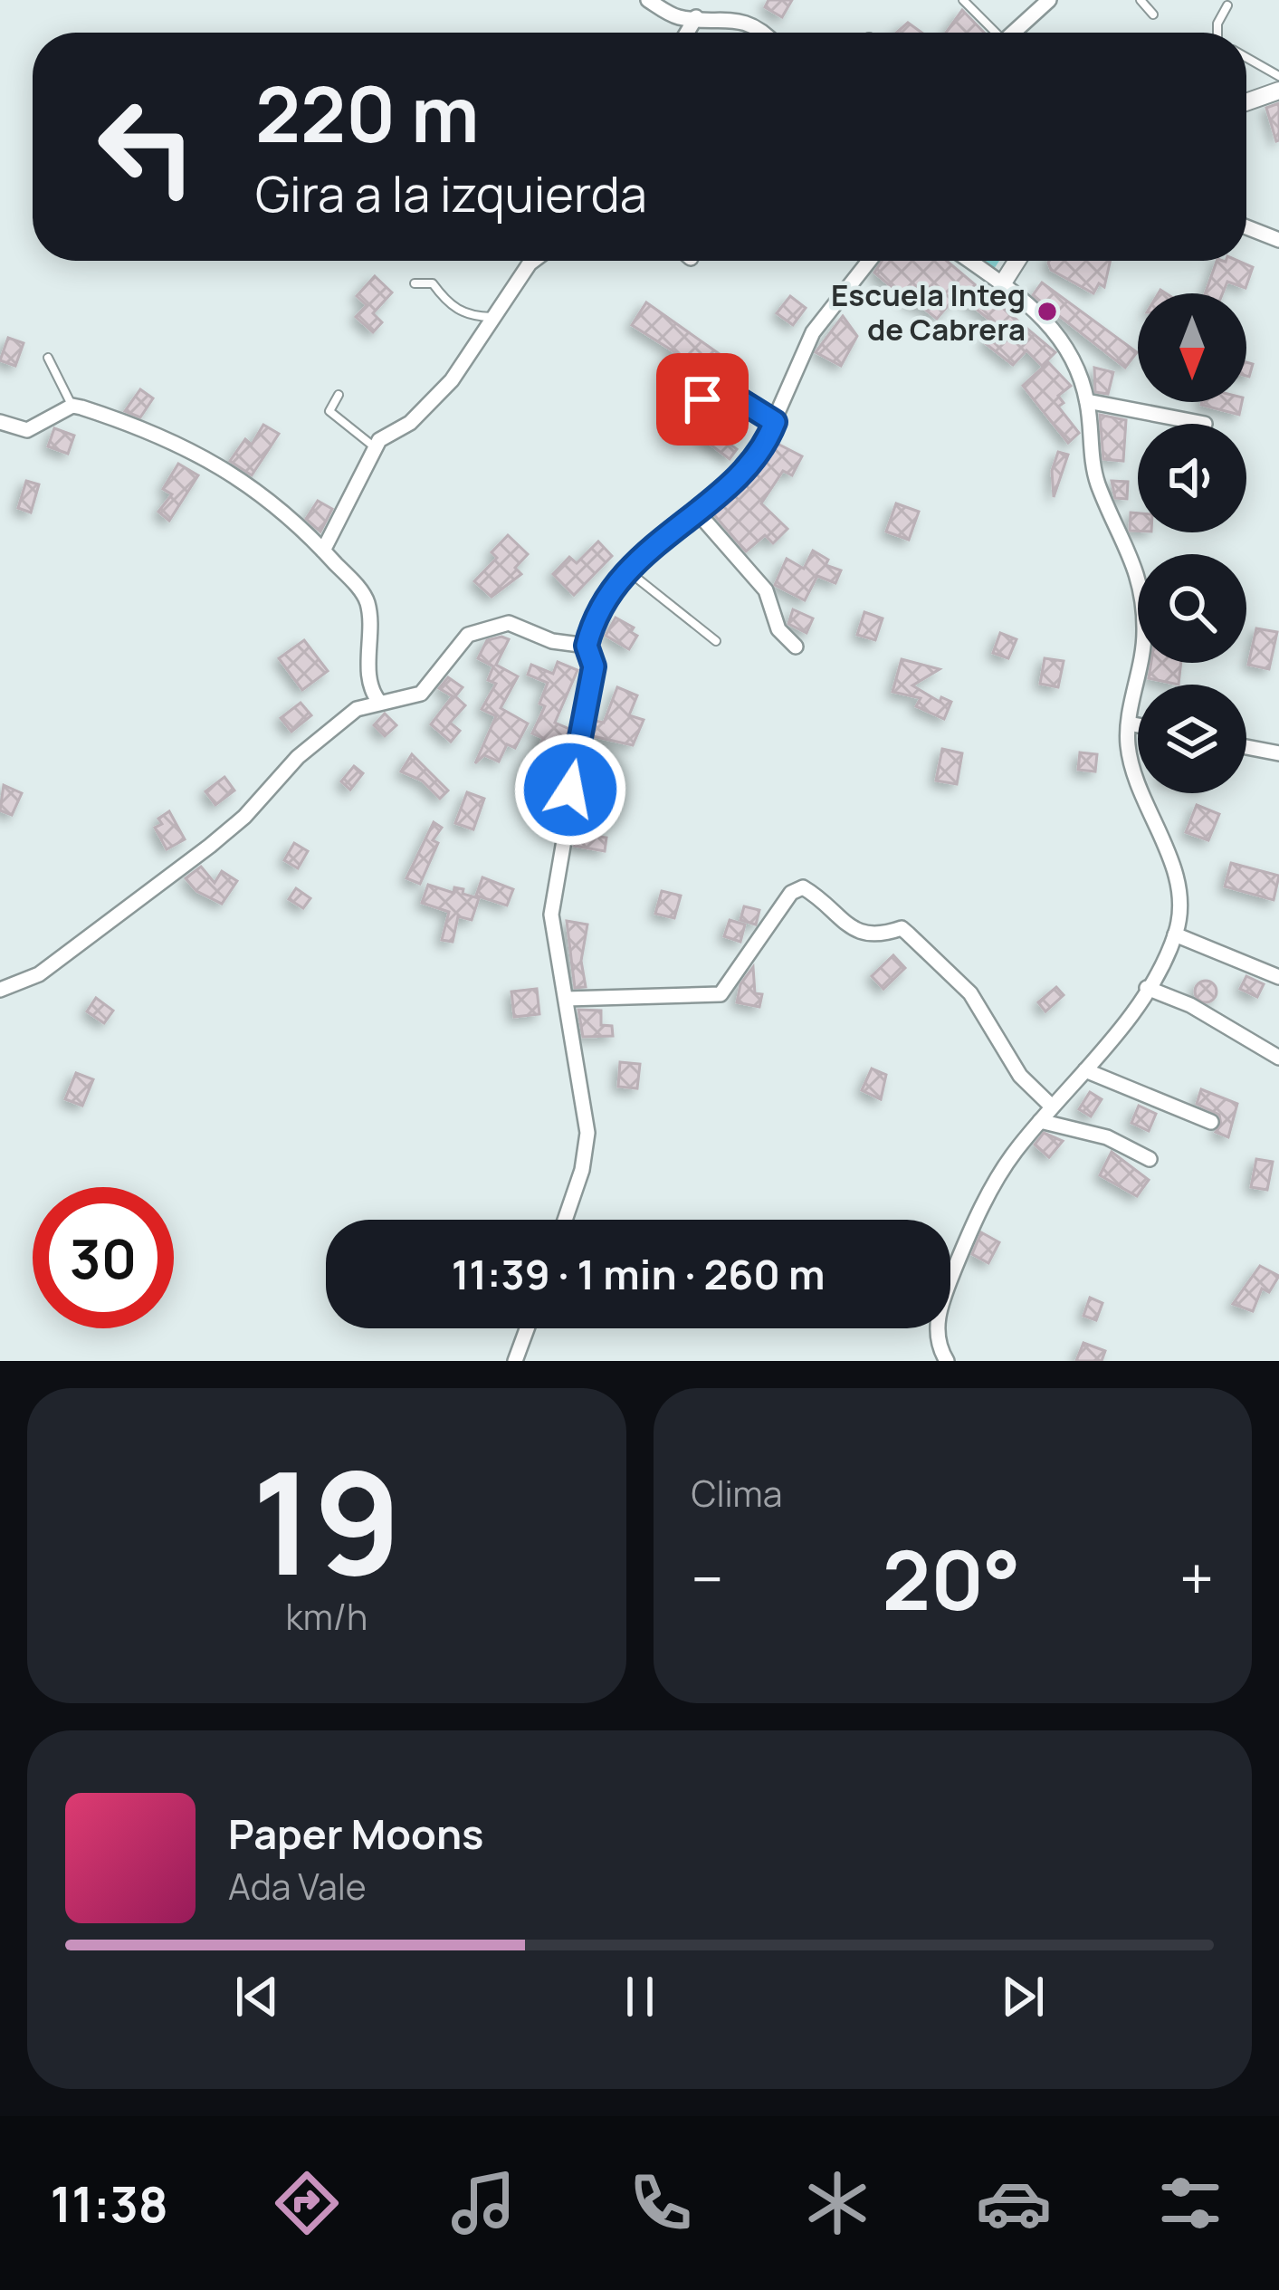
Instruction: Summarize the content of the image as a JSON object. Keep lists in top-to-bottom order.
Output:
{
  "places": ["Escuela Integ de Cabrera"],
  "north": "bottom",
  "page": {
    "turn": ["220 m", "Gira a la izquierda"],
    "limit": "30",
    "trip": "11:39 · 1 min · 260 m",
    "tile": [
      ["19", "km/h"],
      "Clima"
    ],
    "heat": ["−", "20°", "+"],
    "song": ["Paper Moons", "Ada Vale"],
    "tabs": "11:38"
  }
}
